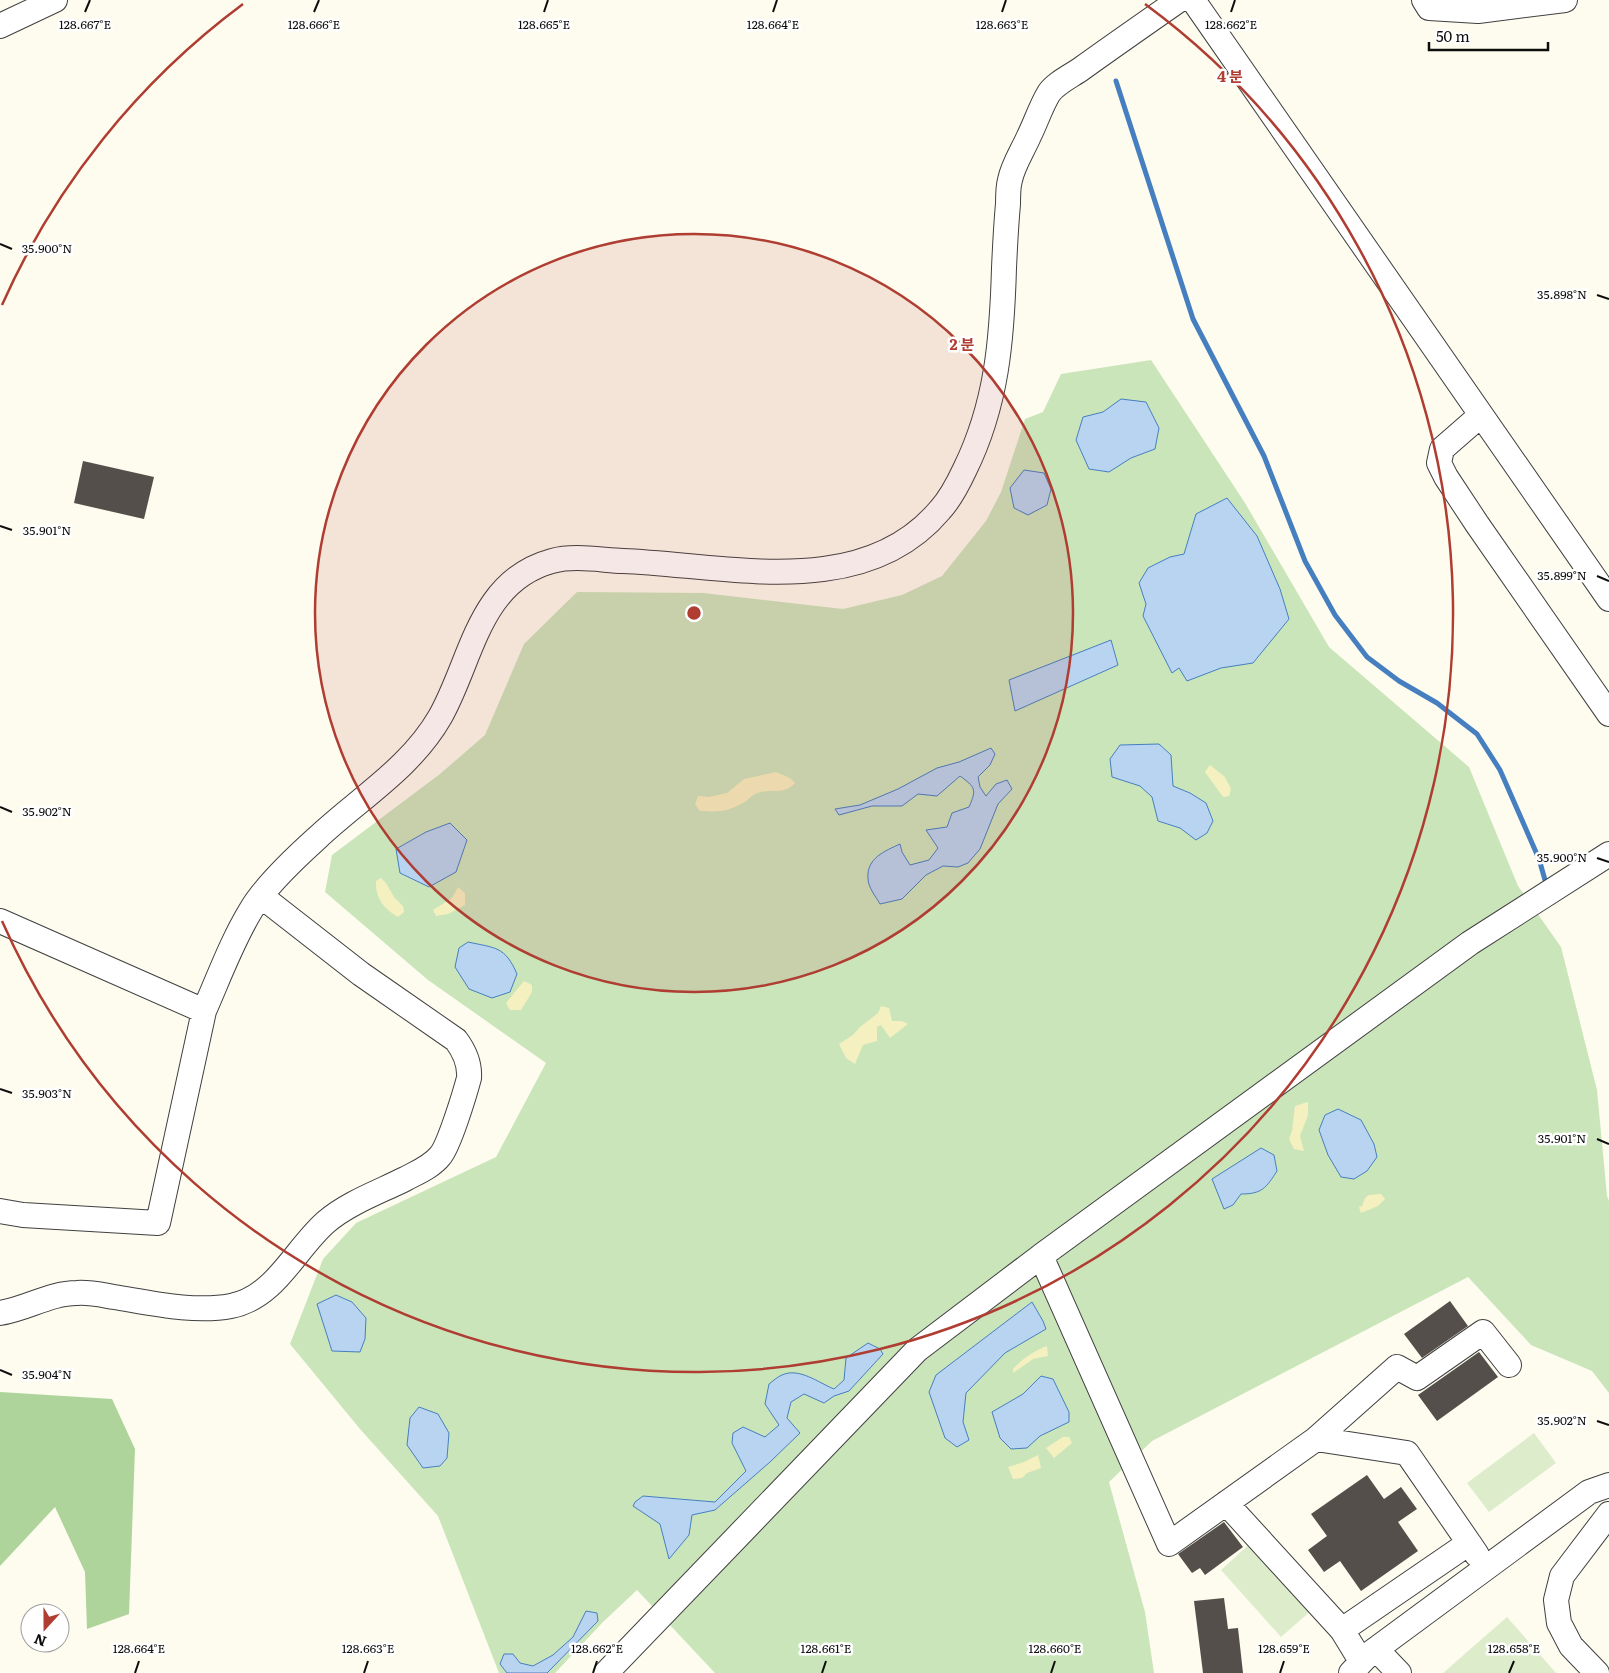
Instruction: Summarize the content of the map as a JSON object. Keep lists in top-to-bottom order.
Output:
{
  "scale_bar": "50 m",
  "north": "bottom",
  "coordinates": [
    "128.667°E",
    "128.666°E",
    "128.665°E",
    "128.664°E",
    "128.663°E",
    "128.662°E",
    "35.900°N",
    "35.898°N",
    "35.901°N",
    "35.899°N",
    "35.902°N",
    "35.903°N",
    "35.904°N",
    "128.661°E",
    "128.660°E",
    "128.659°E",
    "128.658°E"
  ],
  "rings": ["4 분", "2 분"]
}
